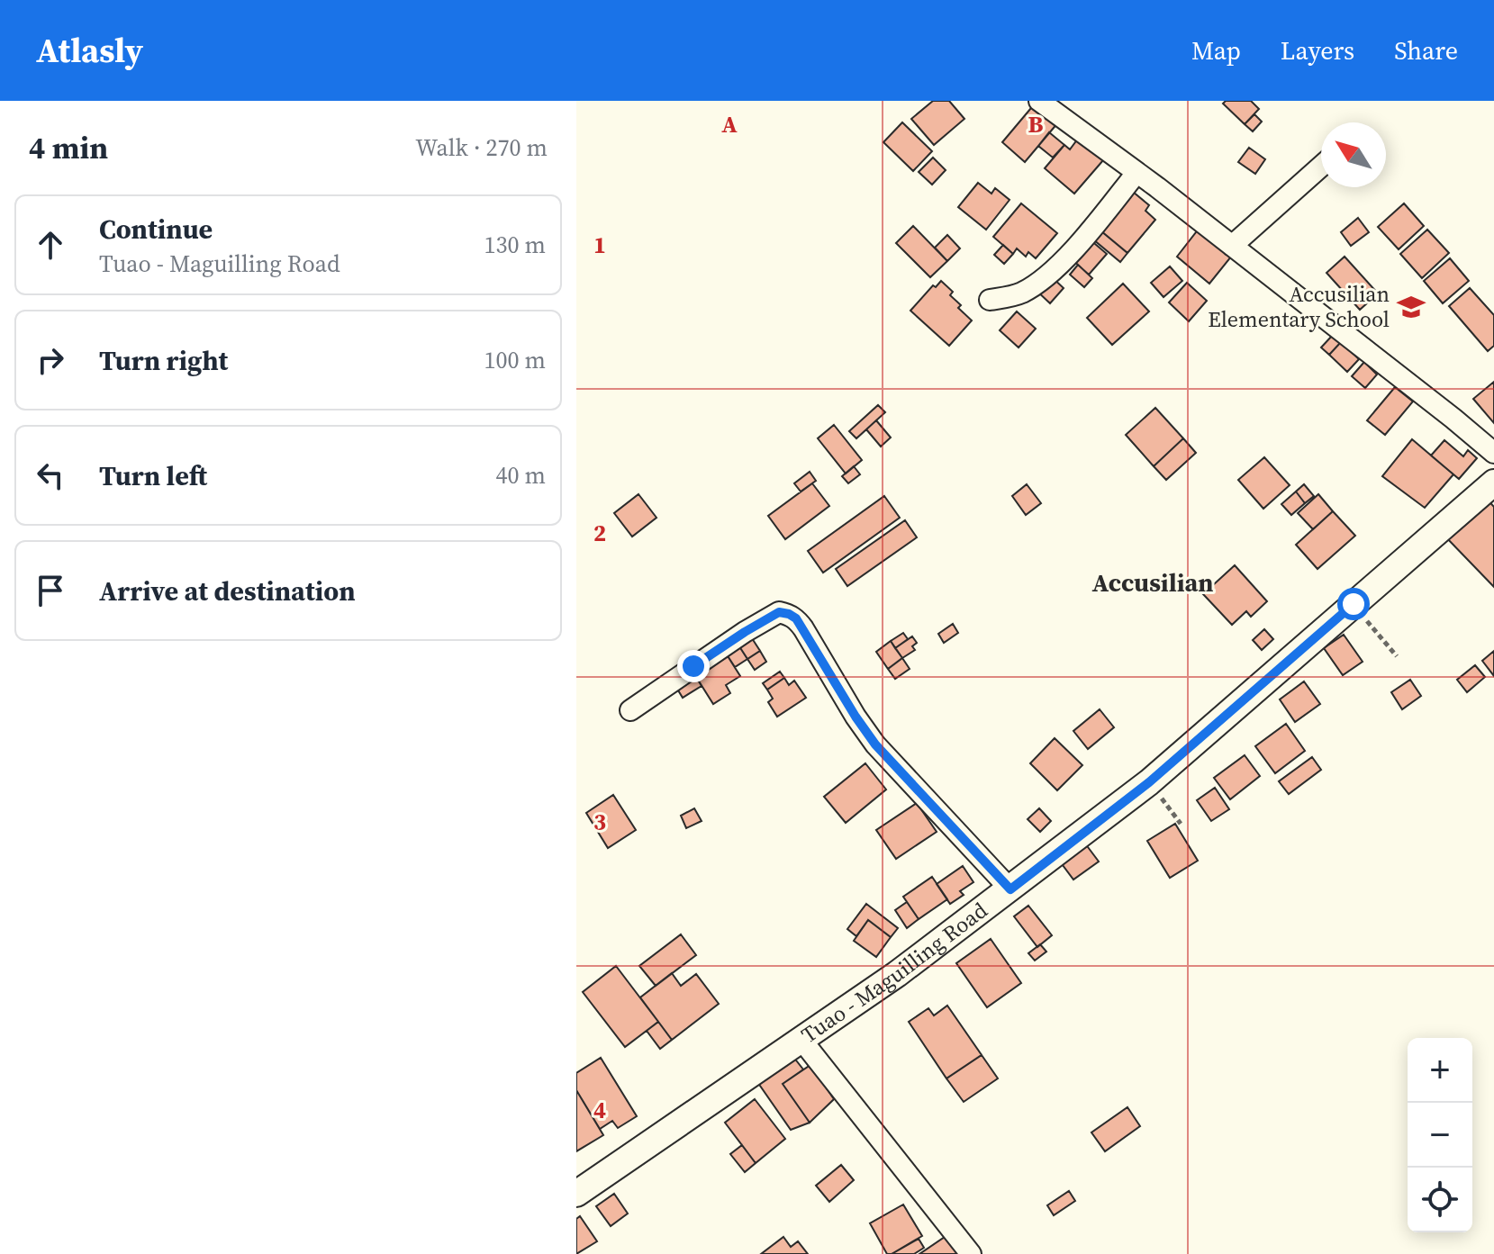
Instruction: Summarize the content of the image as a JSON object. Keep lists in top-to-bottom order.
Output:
{
  "streets": {
    "street": ["Tuao - Maguilling Road"]
  },
  "districts": ["Accusilian"],
  "places": {
    "school or university": ["Accusilian Elementary School"]
  },
  "north": "top left",
  "page": {
    "header": "Atlasly",
    "nav": ["Map", "Layers", "Share"],
    "heading": ["4 min", "Walk · 270 m"],
    "list": [
      ["Continue", "Tuao - Maguilling Road", "130 m"],
      ["Turn right", "100 m"],
      ["Turn left", "40 m"],
      "Arrive at destination"
    ],
    "map_buttons": ["+", "−"]
  },
  "grid": {
    "columns": ["A", "B"],
    "rows": [
      "1",
      "2",
      "3",
      "4"
    ]
  }
}
